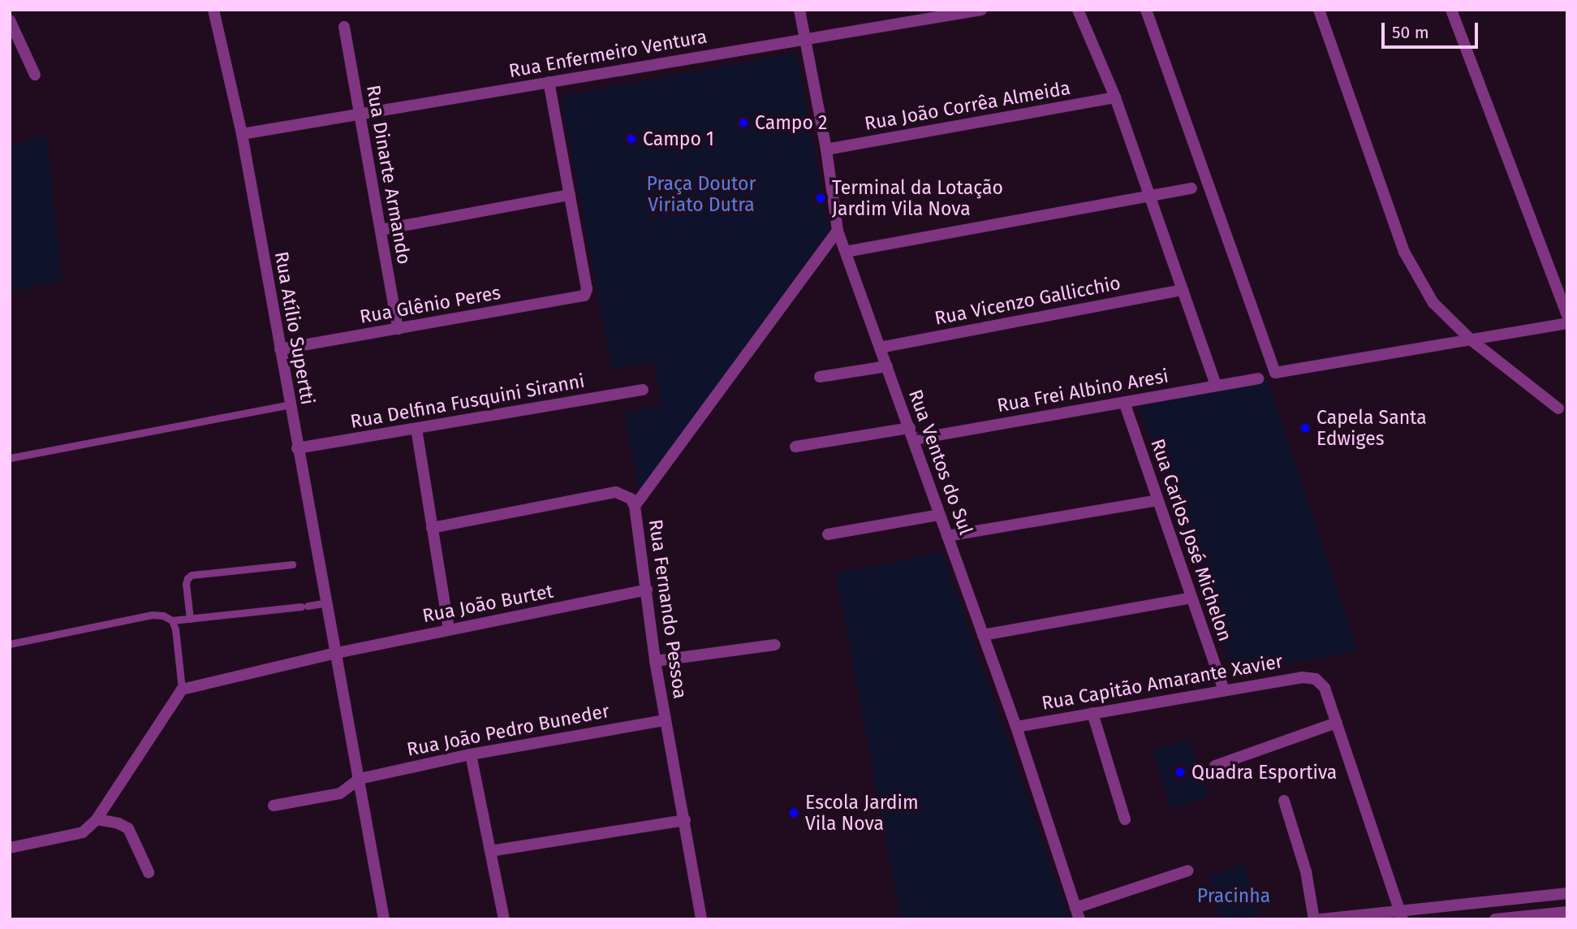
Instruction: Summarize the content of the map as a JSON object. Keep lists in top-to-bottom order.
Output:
{
  "streets": {
    "street": [
      "Rua Enfermeiro Ventura",
      "Rua João Corrêa Almeida",
      "Rua Dinarte Armando",
      "Rua Vicenzo Gallicchio",
      "Rua Glênio Peres",
      "Rua Atílio Supertti",
      "Rua Frei Albino Aresi",
      "Rua Delfina Fusquini Siranni",
      "Rua Ventos do Sul",
      "Rua Carlos José Michelon",
      "Rua João Burtet",
      "Rua Fernando Pessoa",
      "Rua Capitão Amarante Xavier",
      "Rua João Pedro Buneder"
    ]
  },
  "crossings": [
    ["Rua Enfermeiro Ventura", "Rua Dinarte Armando"],
    ["Rua Enfermeiro Ventura", "Rua Atílio Supertti"],
    ["Rua Enfermeiro Ventura", "Rua Ventos do Sul"],
    ["Rua João Corrêa Almeida", "Rua Ventos do Sul"],
    ["Rua Dinarte Armando", "Rua Glênio Peres"],
    ["Rua Vicenzo Gallicchio", "Rua Ventos do Sul"],
    ["Rua Glênio Peres", "Rua Atílio Supertti"],
    ["Rua Atílio Supertti", "Rua Delfina Fusquini Siranni"],
    ["Rua Atílio Supertti", "Rua João Burtet"],
    ["Rua Atílio Supertti", "Rua João Pedro Buneder"],
    ["Rua Frei Albino Aresi", "Rua Ventos do Sul"],
    ["Rua Frei Albino Aresi", "Rua Carlos José Michelon"],
    ["Rua Ventos do Sul", "Rua Fernando Pessoa"],
    ["Rua Ventos do Sul", "Rua Capitão Amarante Xavier"],
    ["Rua Carlos José Michelon", "Rua Capitão Amarante Xavier"],
    ["Rua João Burtet", "Rua Fernando Pessoa"],
    ["Rua Fernando Pessoa", "Rua João Pedro Buneder"]
  ],
  "parks": ["Praça Doutor Viriato Dutra", "Pracinha"],
  "places": [
    "Campo 2",
    "Campo 1",
    "Terminal da Lotação Jardim Vila Nova",
    "Capela Santa Edwiges",
    "Quadra Esportiva",
    "Escola Jardim Vila Nova"
  ],
  "scale_bar": "50 m"
}
